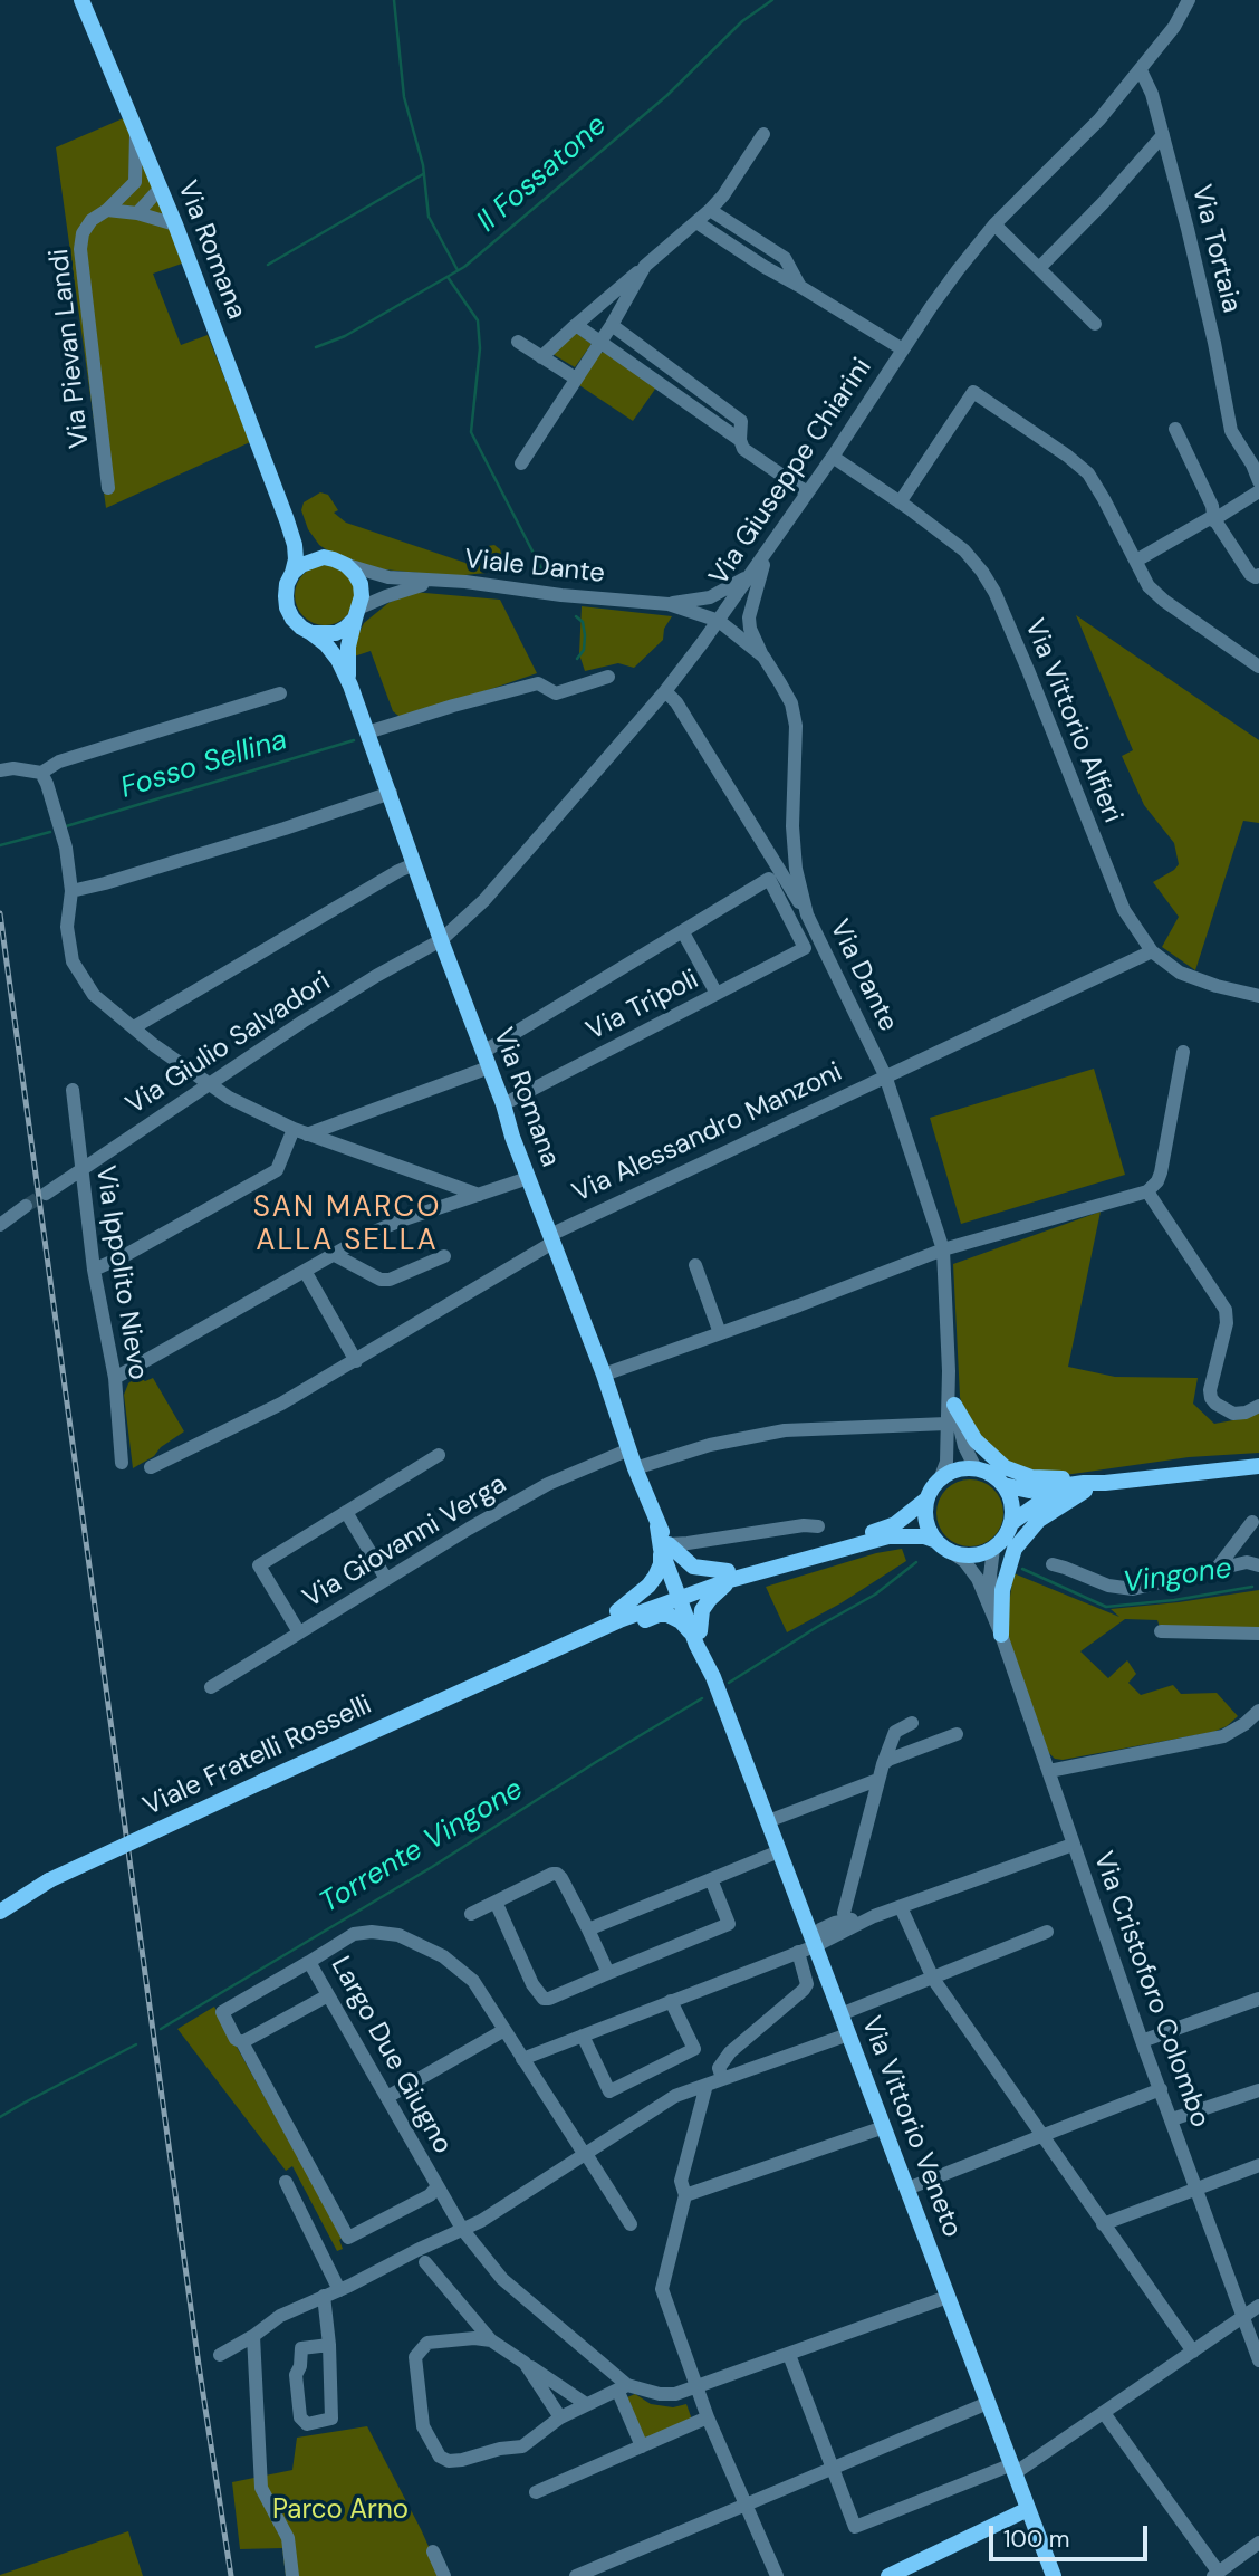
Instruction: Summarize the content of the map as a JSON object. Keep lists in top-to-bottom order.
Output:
{
  "streets": {
    "main road": ["Via Romana", "Viale Fratelli Rosselli", "Via Vittorio Veneto"],
    "street": [
      "Via Tortaia",
      "Via Pievan Landi",
      "Via Giuseppe Chiarini",
      "Viale Dante",
      "Via Vittorio Alfieri",
      "Via Dante",
      "Via Tripoli",
      "Via Giulio Salvadori",
      "Via Alessandro Manzoni",
      "Via Ippolito Nievo",
      "Via Giovanni Verga",
      "Via Cristoforo Colombo",
      "Largo Due Giugno"
    ]
  },
  "crossings": [
    ["Via Tortaia", "Via Giuseppe Chiarini"],
    ["Via Romana", "Via Giuseppe Chiarini"],
    ["Via Romana", "Via Tripoli"],
    ["Via Romana", "Via Giulio Salvadori"],
    ["Via Romana", "Via Alessandro Manzoni"],
    ["Via Romana", "Via Giovanni Verga"],
    ["Via Romana", "Viale Fratelli Rosselli"],
    ["Via Romana", "Via Vittorio Veneto"],
    ["Via Giuseppe Chiarini", "Viale Dante"],
    ["Via Giuseppe Chiarini", "Via Vittorio Alfieri"],
    ["Via Giuseppe Chiarini", "Via Dante"],
    ["Via Giuseppe Chiarini", "Via Giulio Salvadori"],
    ["Viale Dante", "Via Dante"],
    ["Via Vittorio Alfieri", "Via Alessandro Manzoni"],
    ["Via Dante", "Via Alessandro Manzoni"],
    ["Via Dante", "Viale Fratelli Rosselli"],
    ["Via Dante", "Via Cristoforo Colombo"],
    ["Via Giulio Salvadori", "Via Ippolito Nievo"],
    ["Viale Fratelli Rosselli", "Via Cristoforo Colombo"]
  ],
  "districts": ["SAN MARCO ALLA SELLA"],
  "water": [
    "Il Fossatone",
    "Fosso Sellina",
    "Vingone",
    "Torrente Vingone"
  ],
  "parks": ["Parco Arno"],
  "scale_bar": "100 m"
}
